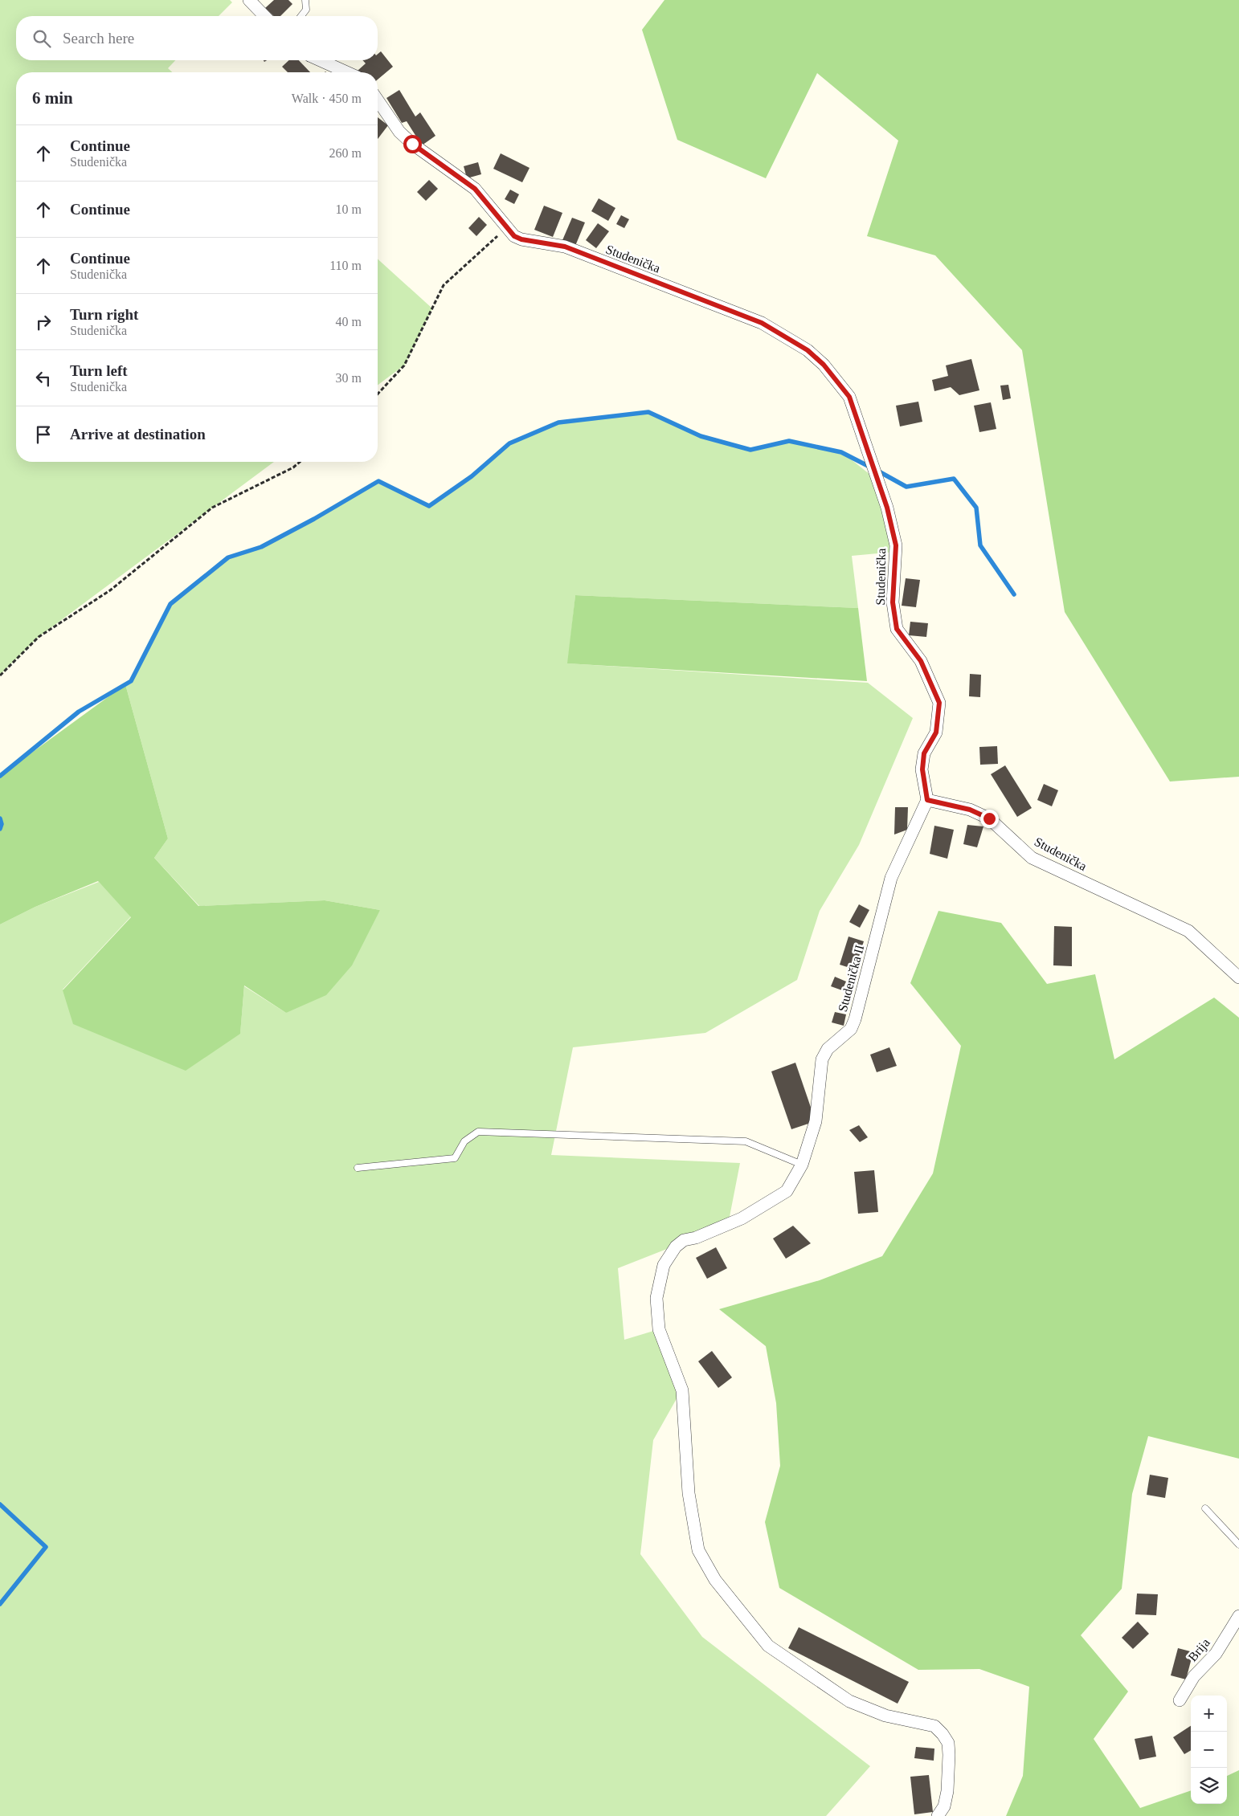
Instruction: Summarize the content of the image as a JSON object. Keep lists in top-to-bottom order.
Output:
{
  "streets": {
    "street": ["Studenička", "Studenička II", "Brija"]
  },
  "crossings": [
    ["Studenička", "Studenička II"]
  ],
  "page": {
    "search": "Search here",
    "heading": ["6 min", "Walk · 450 m"],
    "list": [
      ["Continue", "Studenička", "260 m"],
      ["Continue", "10 m"],
      ["Continue", "Studenička", "110 m"],
      ["Turn right", "Studenička", "40 m"],
      ["Turn left", "Studenička", "30 m"],
      "Arrive at destination"
    ],
    "map_buttons": ["+", "−"]
  }
}
